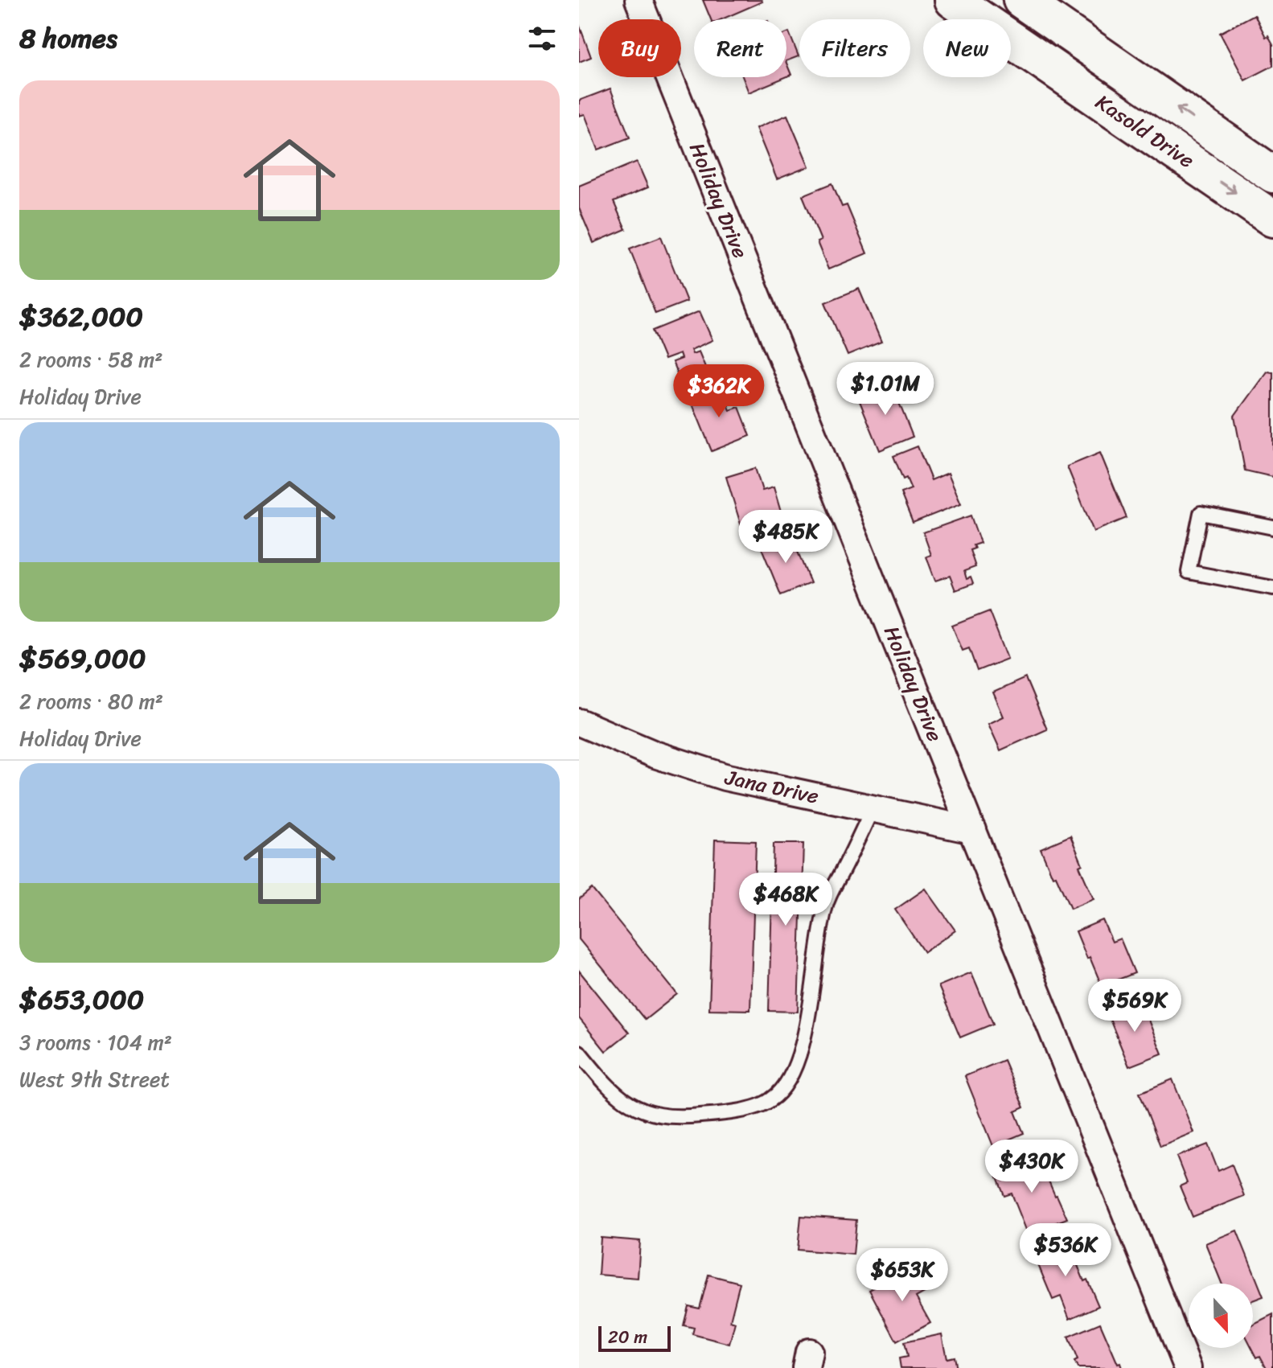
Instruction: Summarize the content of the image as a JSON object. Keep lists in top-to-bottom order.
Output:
{
  "streets": {
    "main road": ["Kasold Drive"],
    "street": ["Holiday Drive", "Jana Drive"]
  },
  "crossings": [
    ["Holiday Drive", "Jana Drive"]
  ],
  "scale_bar": "20 m",
  "north": "bottom",
  "page": {
    "heading": "8 homes",
    "chip": [
      "Buy",
      "Rent",
      "Filters",
      "New"
    ],
    "list": [
      {
        "name": "$362,000",
        "note": "2 rooms · 58 m² · Holiday Drive"
      },
      {
        "name": "$569,000",
        "note": "2 rooms · 80 m² · Holiday Drive"
      },
      {
        "name": "$653,000",
        "note": "3 rooms · 104 m² · West 9th Street"
      }
    ],
    "price": [
      "$1.01M",
      "$362K",
      "$485K",
      "$468K",
      "$569K",
      "$430K",
      "$536K",
      "$653K"
    ],
    "scale": "20 m"
  }
}
